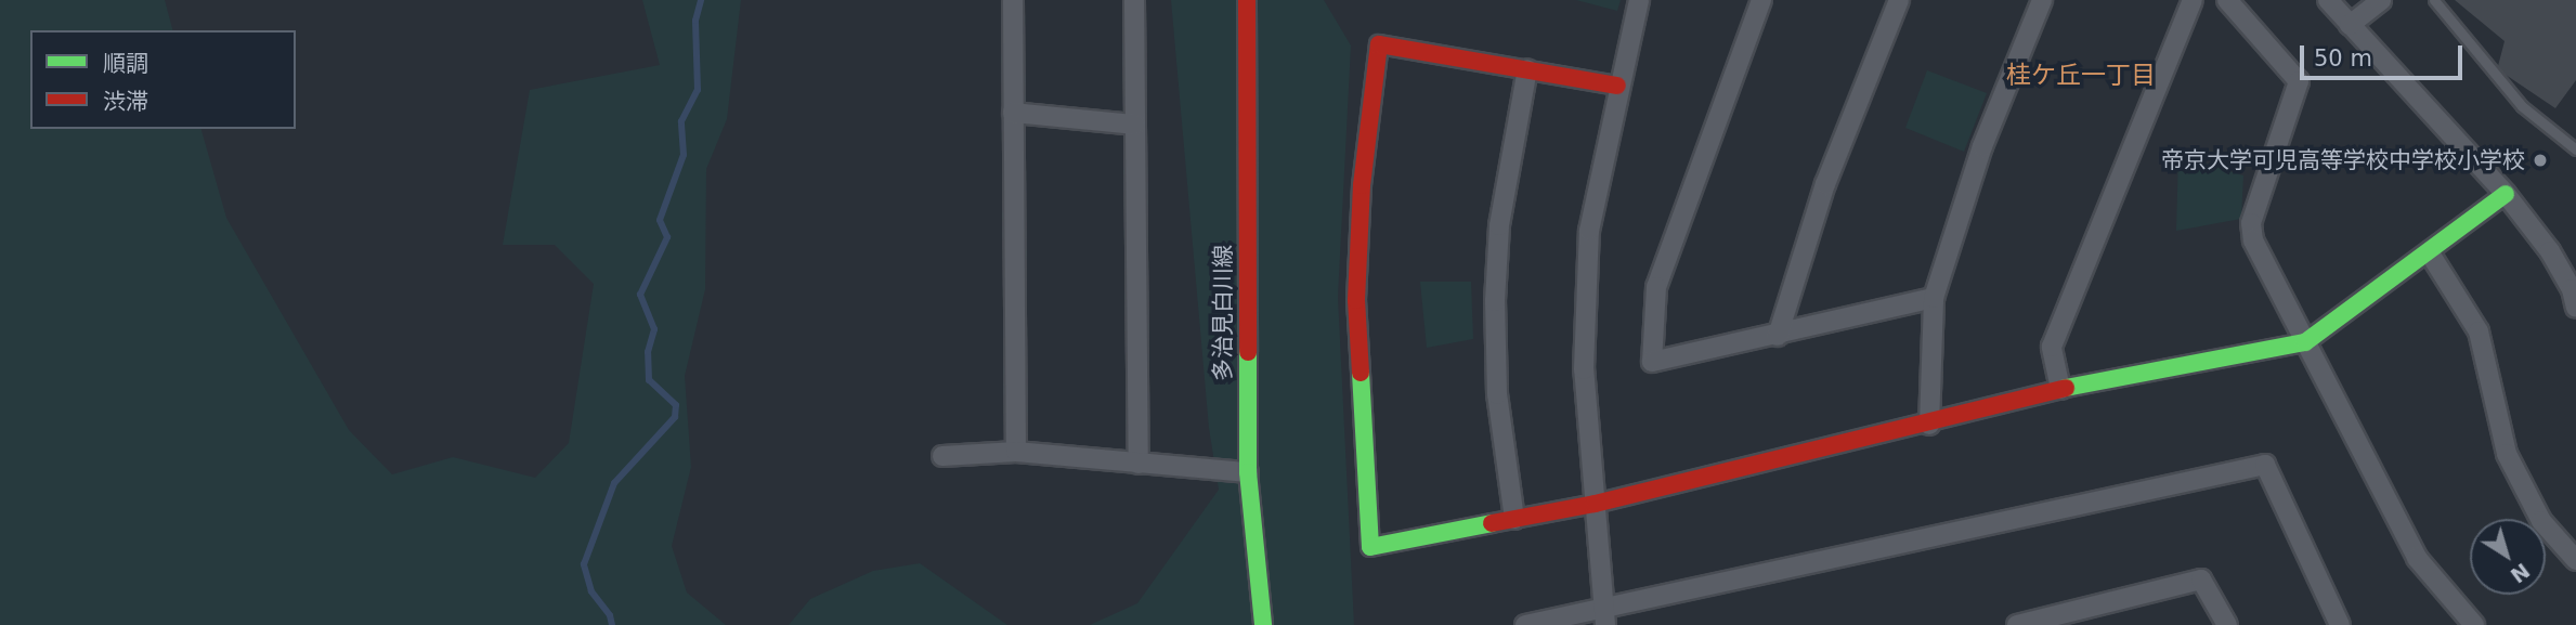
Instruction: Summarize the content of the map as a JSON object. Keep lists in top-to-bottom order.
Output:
{
  "streets": {
    "street": ["多治見白川線"]
  },
  "districts": ["桂ケ丘一丁目"],
  "places": ["帝京大学可児高等学校中学校小学校"],
  "legend": ["順調", "渋滞"],
  "scale_bar": "50 m",
  "north": "bottom right"
}
